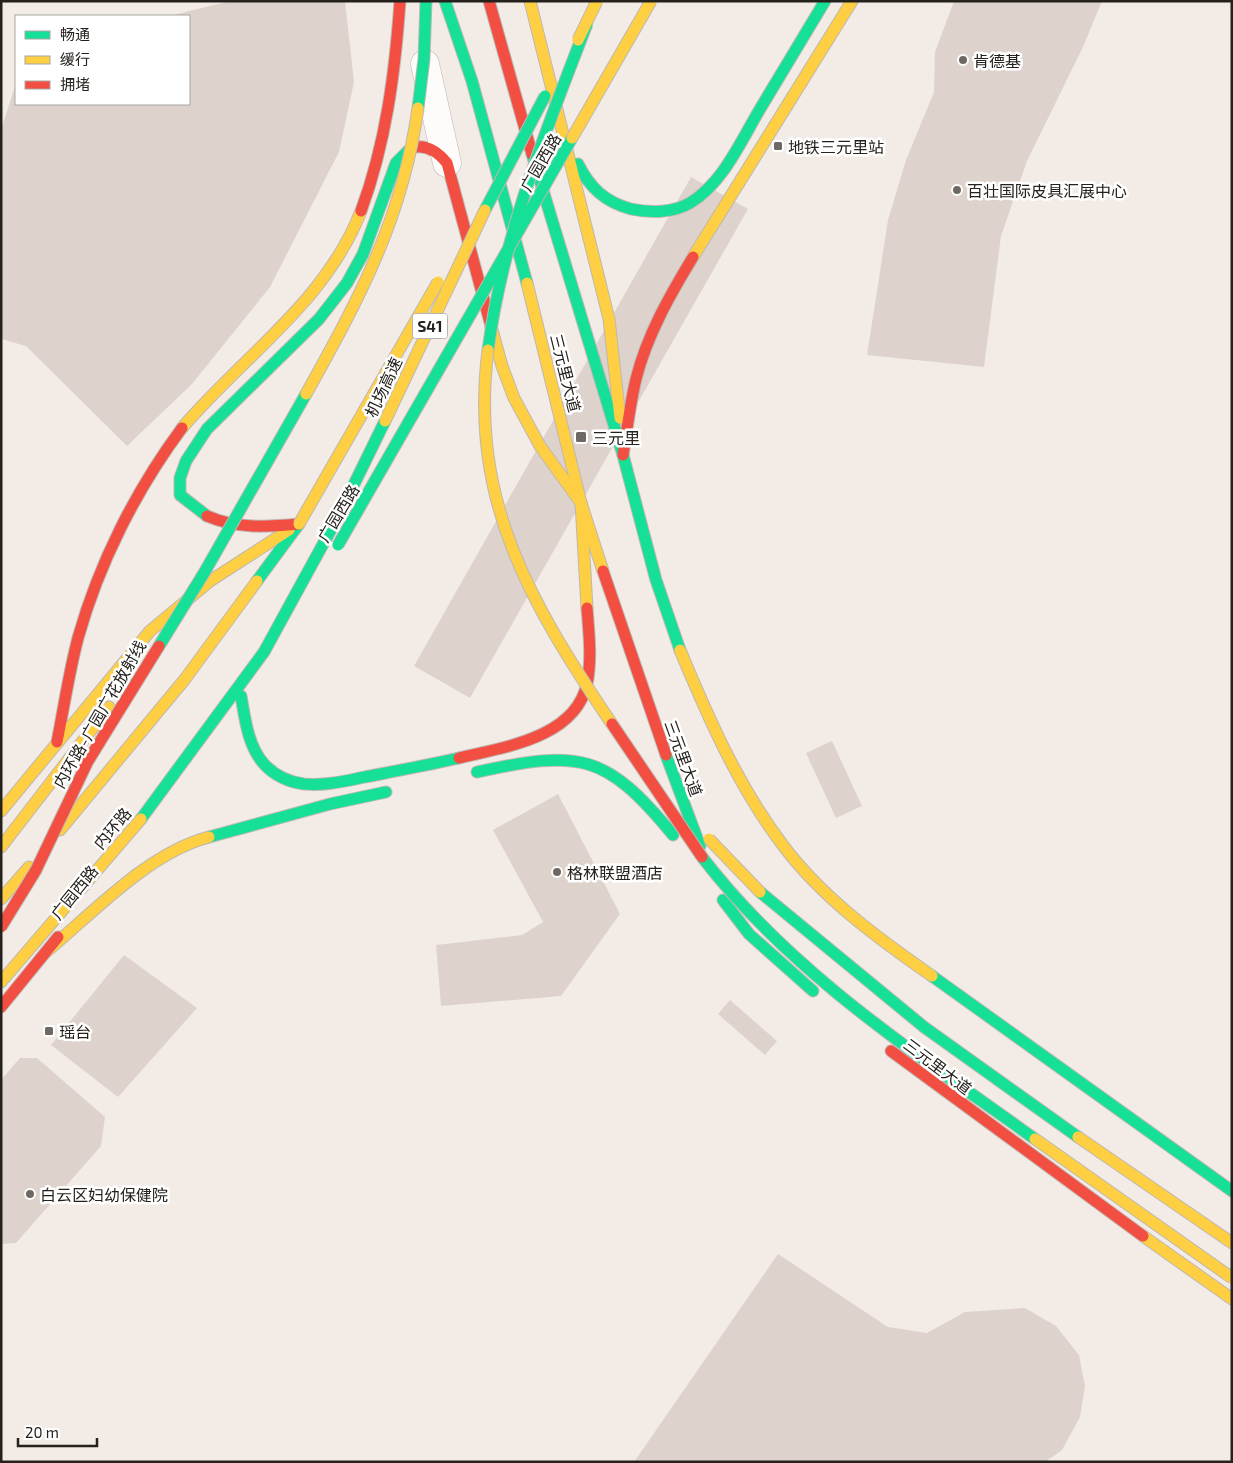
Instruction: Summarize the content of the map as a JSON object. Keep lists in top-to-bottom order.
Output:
{
  "streets": {
    "main road": [
      "广园西路",
      "S41",
      "三元里大道",
      "机场高速",
      "内环路-广园广花放射线",
      "内环路"
    ]
  },
  "crossings": [
    ["广园西路", "机场高速"],
    ["机场高速", "内环路"]
  ],
  "places": {
    "other": [
      "肯德基",
      "百壮国际皮具汇展中心",
      "格林联盟酒店",
      "白云区妇幼保健院"
    ],
    "transit": ["地铁三元里站", "三元里", "瑶台"]
  },
  "legend": ["畅通", "缓行", "拥堵"],
  "scale_bar": "20 m"
}
